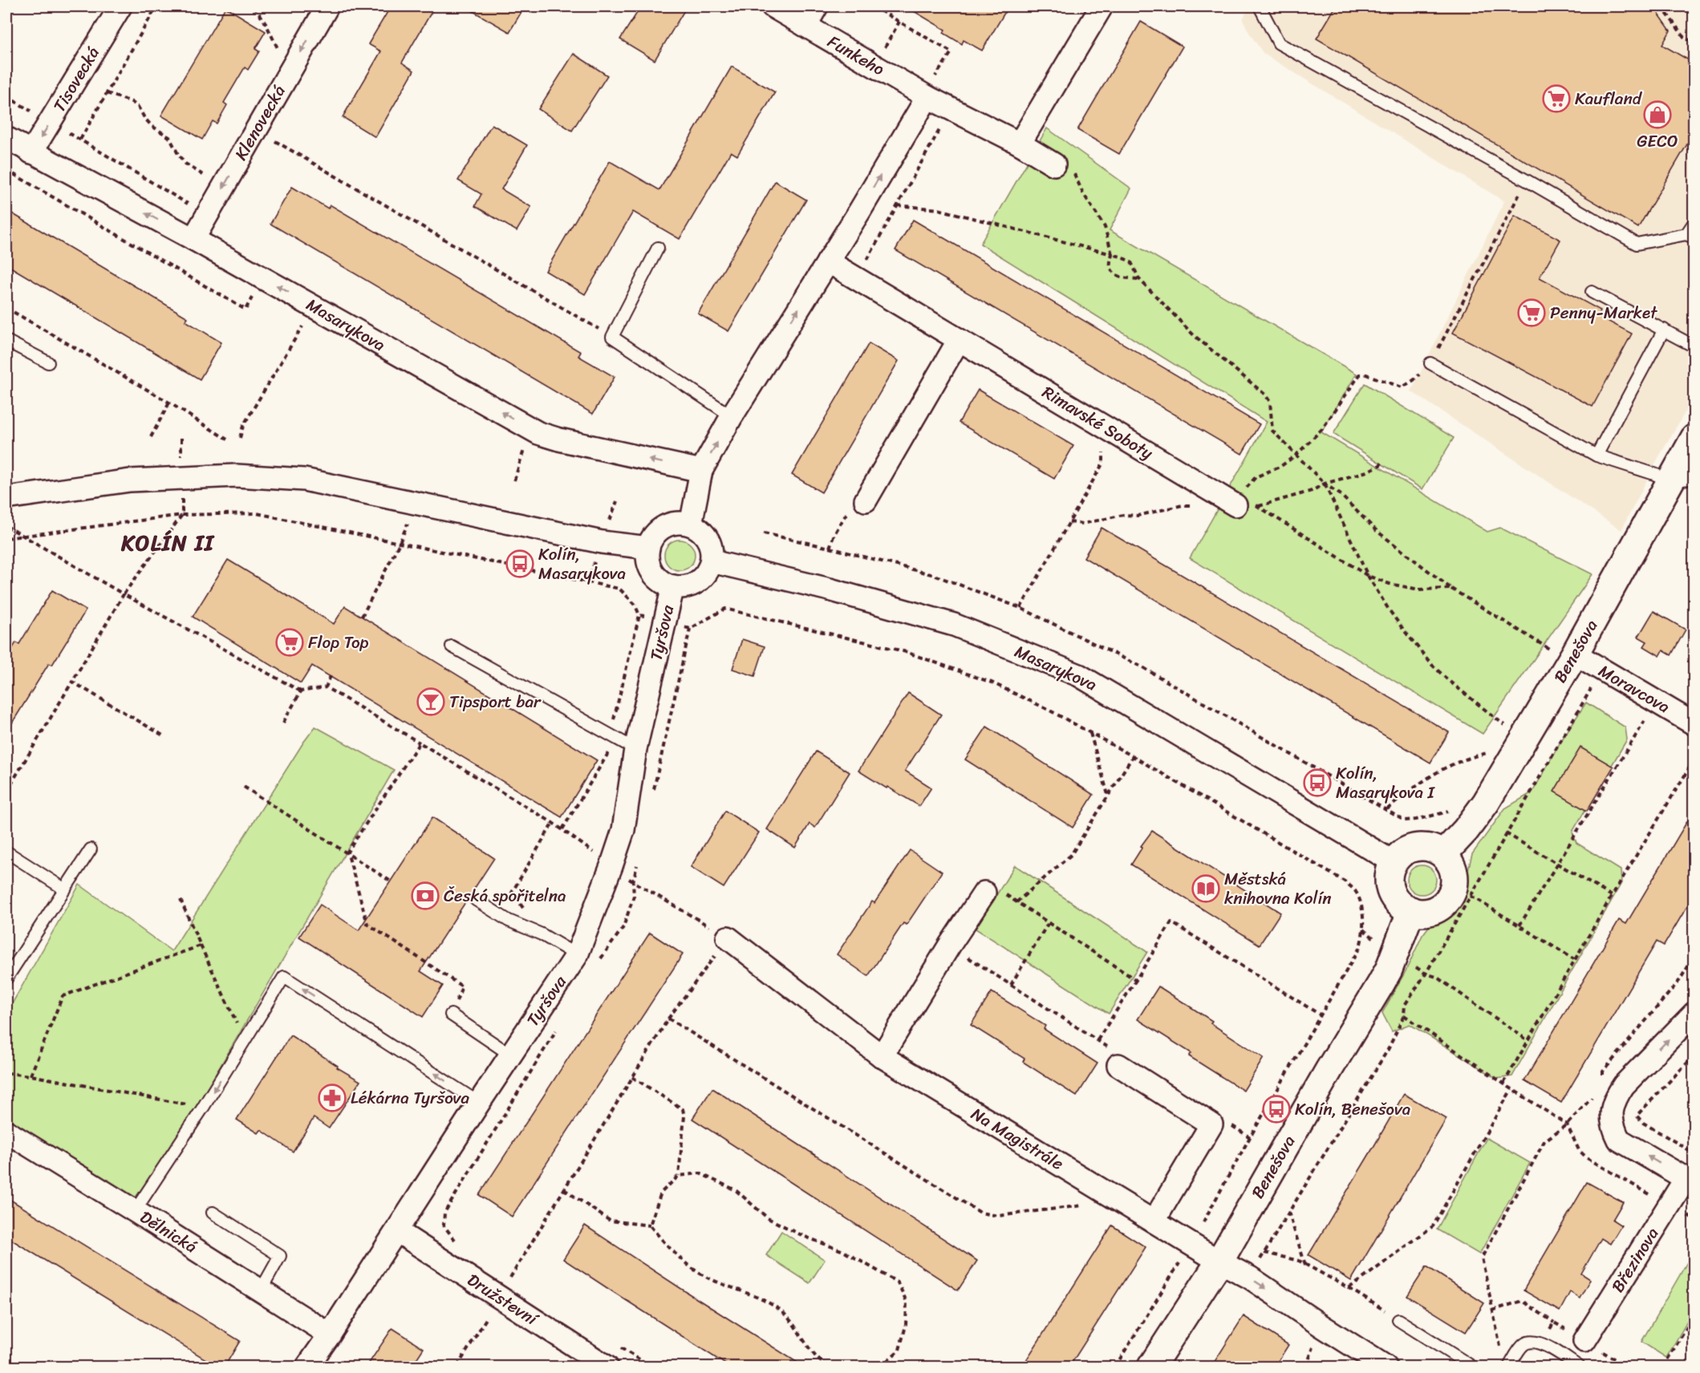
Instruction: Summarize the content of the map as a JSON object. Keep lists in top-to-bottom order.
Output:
{
  "streets": {
    "street": [
      "Funkeho",
      "Tisovecká",
      "Klenovecká",
      "Masarykova",
      "Rimavské Soboty",
      "Tyršova",
      "Benešova",
      "Moravcova",
      "Na Magistrále",
      "Dělnická",
      "Březinova",
      "Družstevní"
    ]
  },
  "crossings": [
    ["Tisovecká", "Masarykova"],
    ["Klenovecká", "Masarykova"],
    ["Masarykova", "Tyršova"],
    ["Masarykova", "Benešova"],
    ["Tyršova", "Dělnická"],
    ["Tyršova", "Družstevní"],
    ["Benešova", "Moravcova"],
    ["Benešova", "Na Magistrále"]
  ],
  "one_way": ["Klenovecká"],
  "districts": ["KOLÍN II"],
  "places": {
    "supermarket": ["Kaufland", "Penny-Market", "Flop Top"],
    "shop": ["GECO"],
    "bus stop": ["Kolín, Masarykova", "Kolín, Masarykova I", "Kolín, Benešova"],
    "bar": ["Tipsport bar"],
    "library": ["Městská knihovna Kolín"],
    "bank": ["Česká spořitelna"],
    "pharmacy": ["Lékárna Tyršova"]
  }
}
